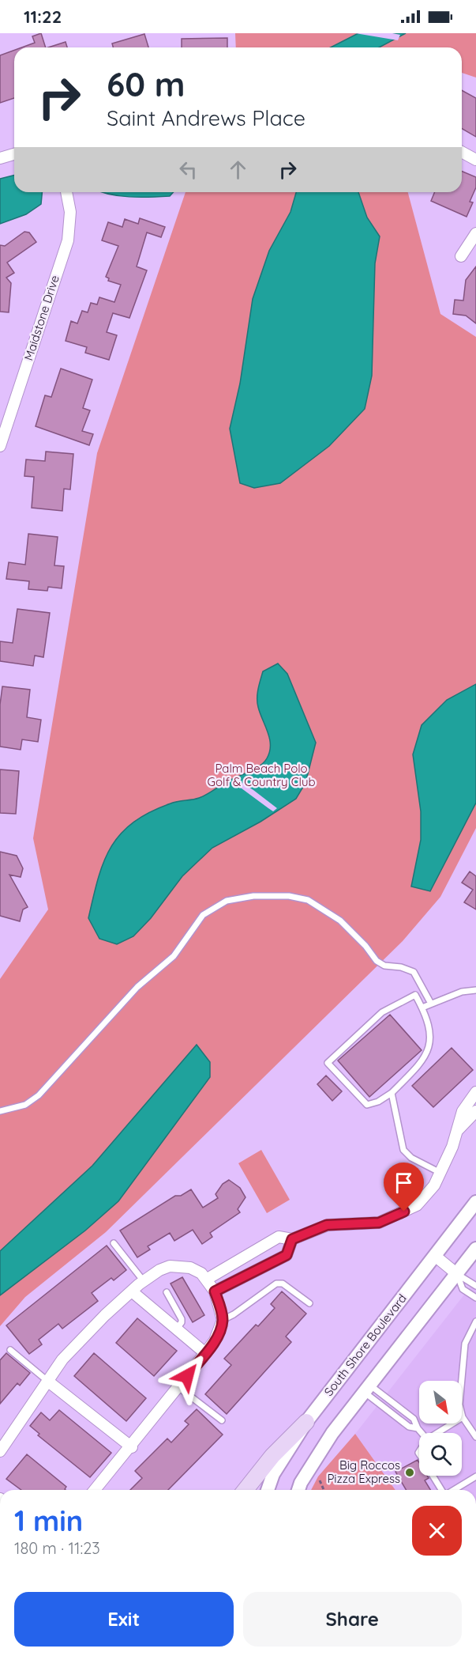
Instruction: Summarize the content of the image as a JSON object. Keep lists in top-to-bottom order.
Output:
{
  "streets": {
    "street": ["Maidstone Drive", "South Shore Boulevard"]
  },
  "parks": ["Palm Beach Polo Golf & Country Club"],
  "places": ["Big Roccos Pizza Express"],
  "north": "bottom right",
  "page": {
    "status": "11:22",
    "turn": ["60 m", "Saint Andrews Place"],
    "heading": ["1 min", "180 m · 11:23"],
    "buttons": ["Exit", "Share"]
  }
}
